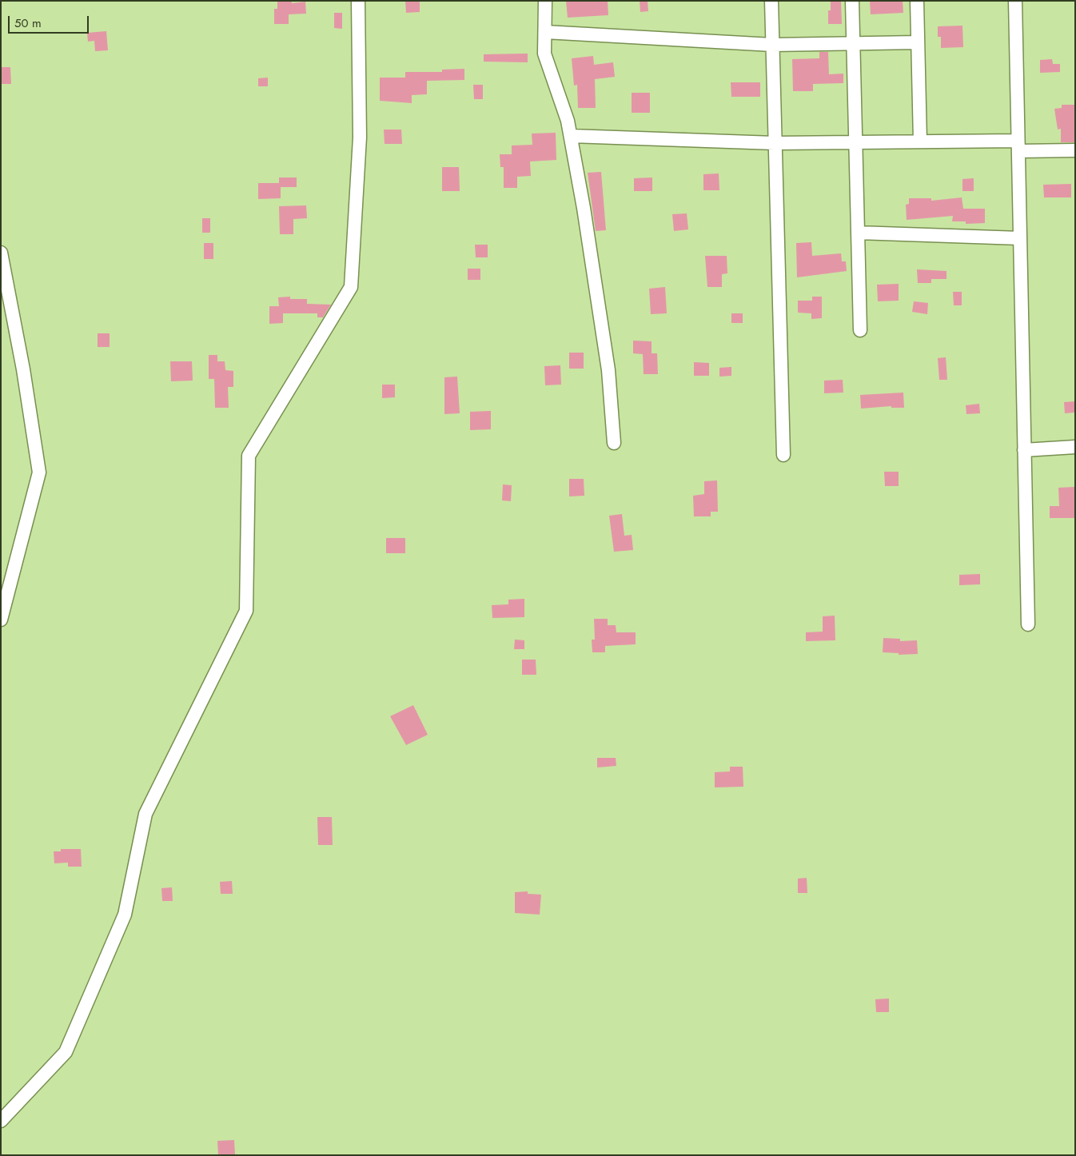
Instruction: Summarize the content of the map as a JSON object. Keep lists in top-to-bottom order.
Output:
{
  "scale_bar": "50 m"
}
